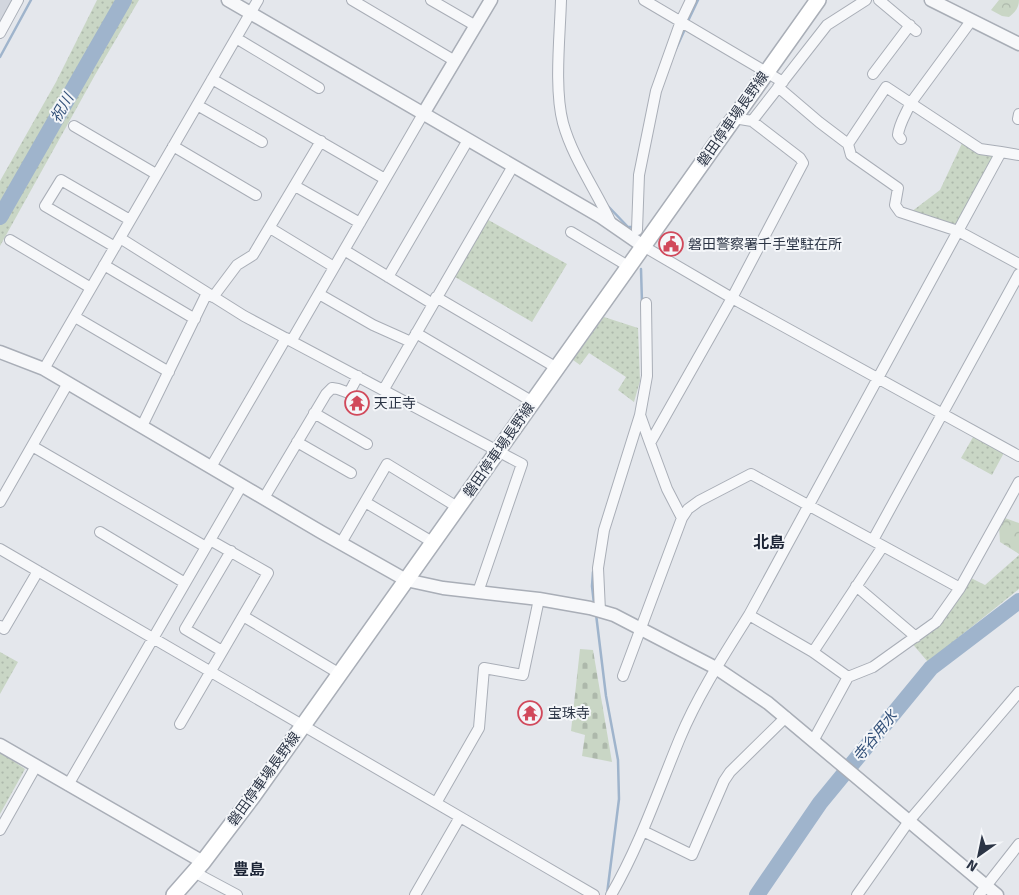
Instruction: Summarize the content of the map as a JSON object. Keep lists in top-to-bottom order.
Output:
{
  "streets": {
    "main road": ["磐田停車場長野線"]
  },
  "districts": ["北島", "豊島"],
  "water": ["祝川", "寺谷用水"],
  "places": {
    "public building": ["磐田警察署千手堂駐在所"],
    "temple": ["天正寺", "宝珠寺"]
  },
  "north": "bottom left"
}
